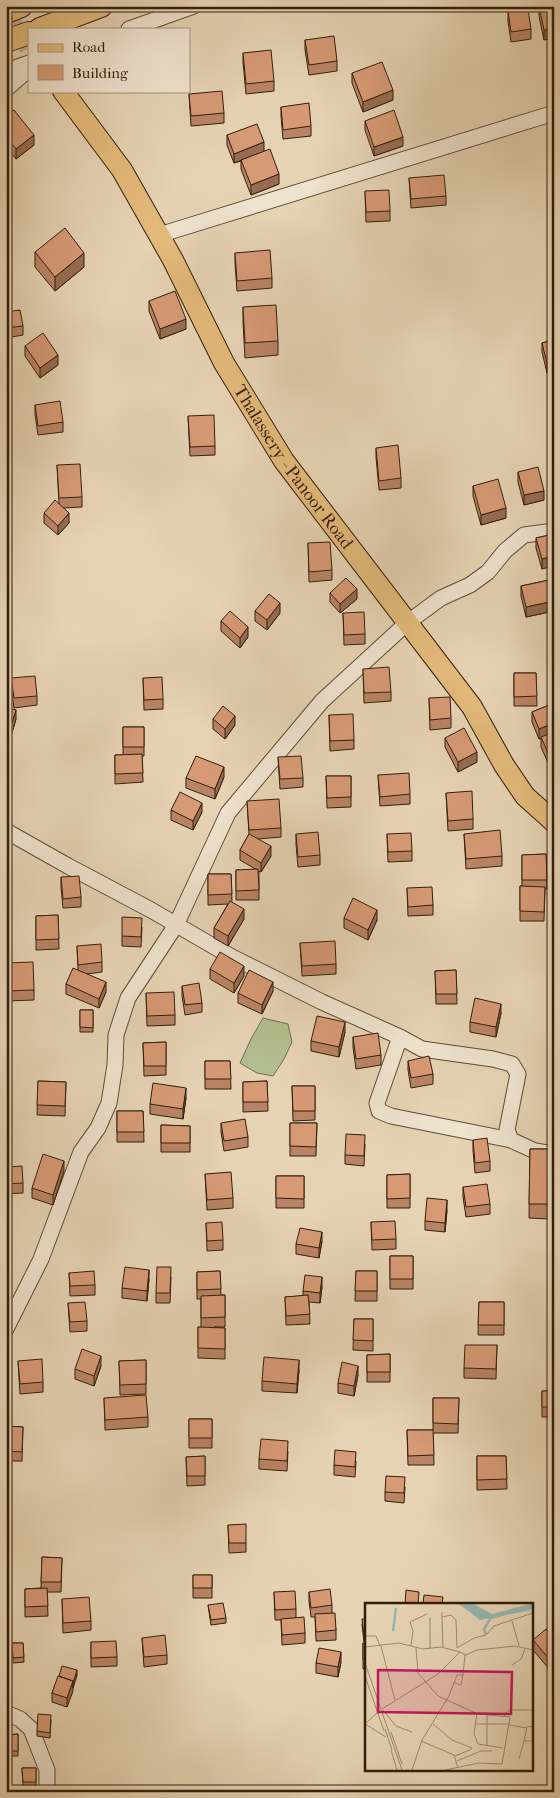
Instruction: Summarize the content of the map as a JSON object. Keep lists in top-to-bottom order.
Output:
{
  "streets": {
    "main road": ["Thalassery - Panoor Road"]
  },
  "legend": ["Road", "Building"]
}
